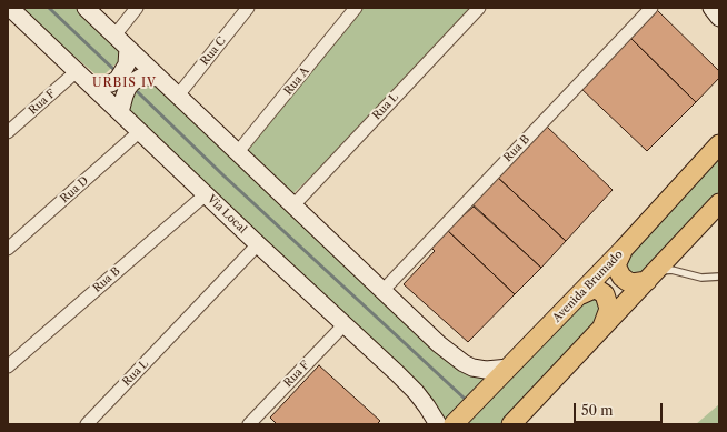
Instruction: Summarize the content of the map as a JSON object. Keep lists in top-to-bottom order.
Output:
{
  "streets": {
    "main road": ["Avenida Brumado"],
    "street": [
      "Rua C",
      "Rua A",
      "Rua F",
      "Rua L",
      "Rua B",
      "Rua D",
      "Via Local"
    ]
  },
  "crossings": [
    ["Rua F", "Via Local"],
    ["Rua L", "Via Local"],
    ["Rua B", "Via Local"],
    ["Rua D", "Via Local"]
  ],
  "districts": ["URBIS IV"],
  "scale_bar": "50 m"
}
